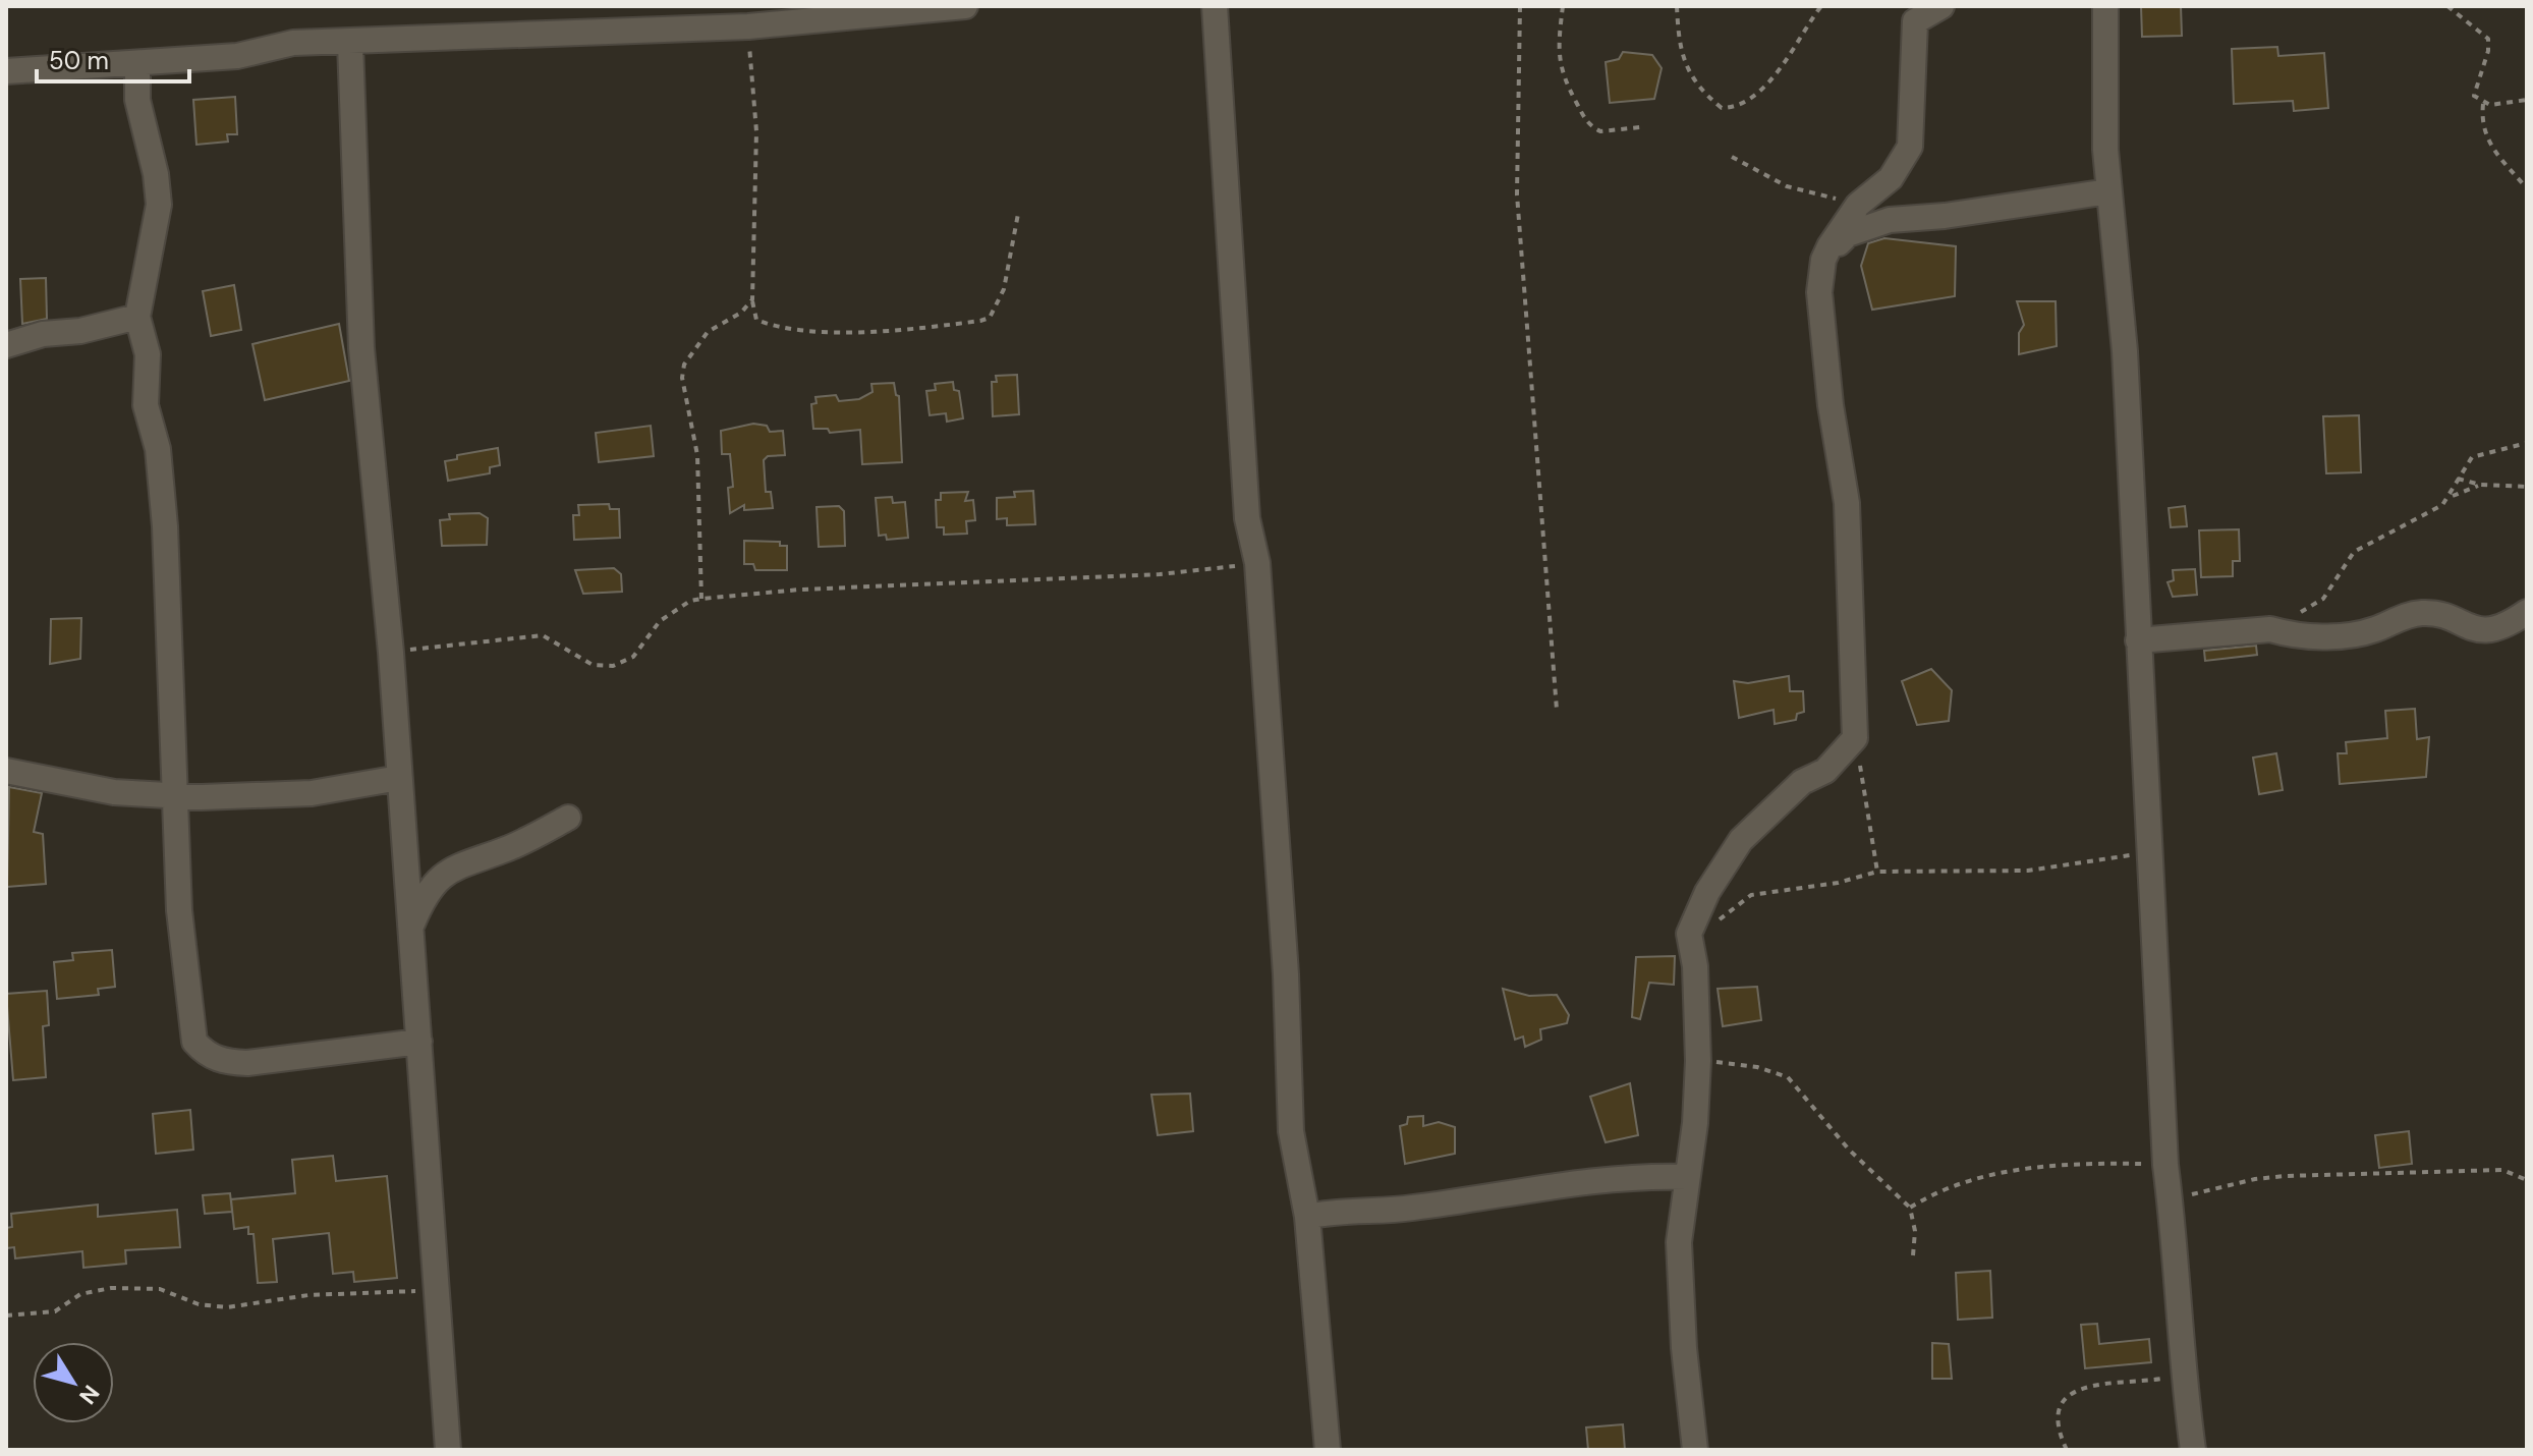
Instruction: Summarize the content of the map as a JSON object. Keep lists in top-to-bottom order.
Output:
{
  "scale_bar": "50 m",
  "north": "bottom right"
}
